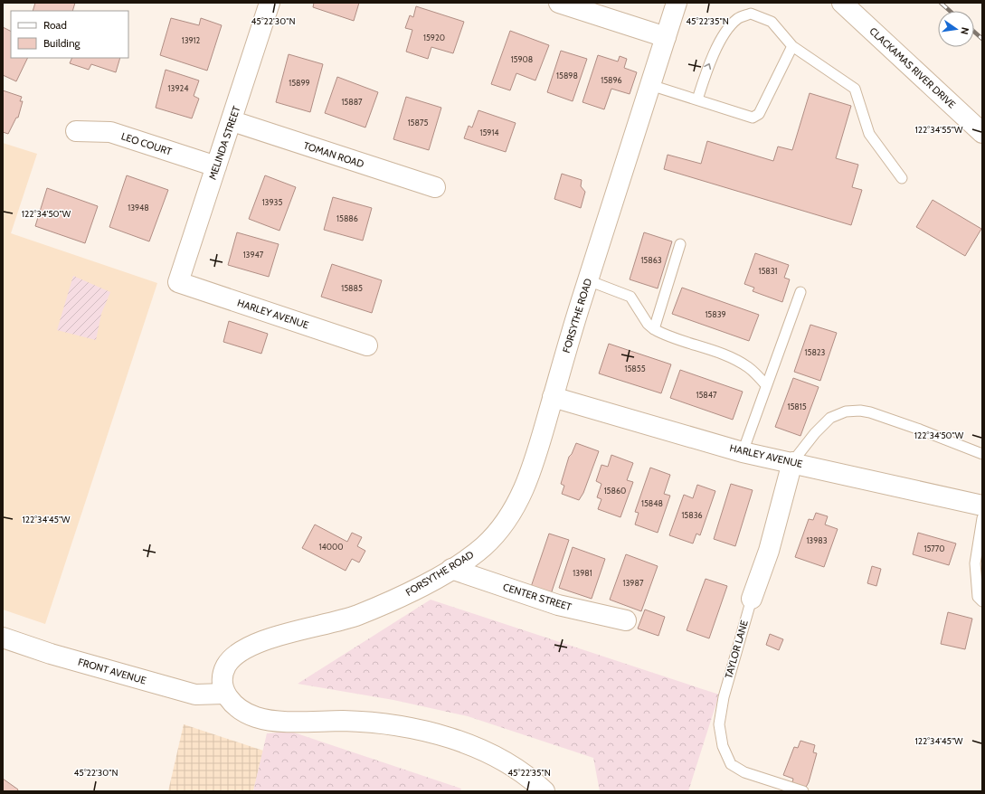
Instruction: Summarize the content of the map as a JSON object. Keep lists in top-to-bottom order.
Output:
{
  "streets": {
    "street": [
      "CLACKAMAS RIVER DRIVE",
      "MELINDA STREET",
      "LEO COURT",
      "TOMAN ROAD",
      "HARLEY AVENUE",
      "FORSYTHE ROAD",
      "CENTER STREET",
      "TAYLOR LANE",
      "FRONT AVENUE"
    ]
  },
  "crossings": [
    ["MELINDA STREET", "LEO COURT"],
    ["MELINDA STREET", "TOMAN ROAD"],
    ["MELINDA STREET", "HARLEY AVENUE"],
    ["HARLEY AVENUE", "FORSYTHE ROAD"],
    ["HARLEY AVENUE", "TAYLOR LANE"],
    ["FORSYTHE ROAD", "CENTER STREET"],
    ["FORSYTHE ROAD", "FRONT AVENUE"]
  ],
  "house_numbers": [
    "15920",
    "13912",
    "15908",
    "15898",
    "15896",
    "15899",
    "13924",
    "15887",
    "15875",
    "15914",
    "13935",
    "13948",
    "15886",
    "13947",
    "15863",
    "15831",
    "15885",
    "15839",
    "15823",
    "15855",
    "15847",
    "15815",
    "15860",
    "15848",
    "15836",
    "13983",
    "14000",
    "15770",
    "13981",
    "13987"
  ],
  "legend": ["Road", "Building"],
  "north": "right",
  "coordinates": [
    "45°22'30\"N",
    "45°22'35\"N",
    "122°34'55\"W",
    "122°34'50\"W",
    "122°34'45\"W"
  ]
}
